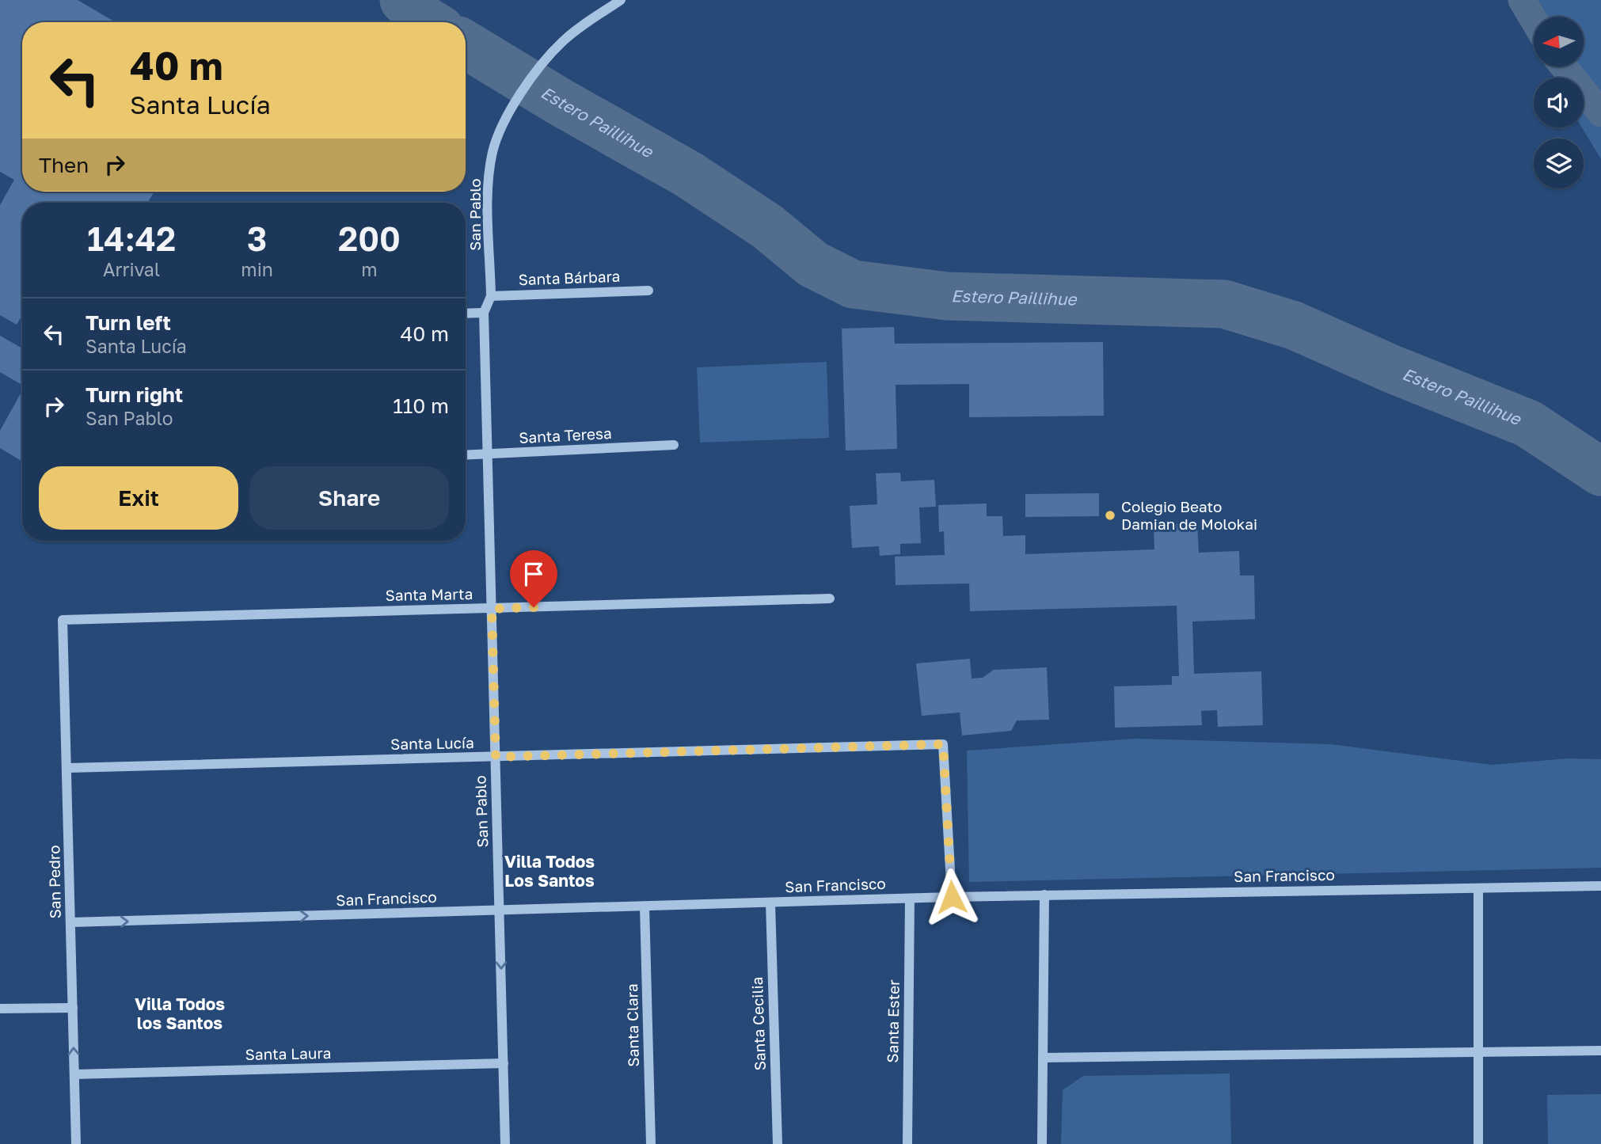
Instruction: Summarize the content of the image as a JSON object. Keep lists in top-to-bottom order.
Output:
{
  "streets": {
    "street": [
      "San Pablo",
      "Santa Bárbara",
      "Santa Teresa",
      "Santa Marta",
      "Santa Lucía",
      "San Francisco",
      "San Pedro",
      "Santa Ester",
      "Santa Cecilia",
      "Santa Clara",
      "Santa Laura"
    ]
  },
  "crossings": [
    ["San Pablo", "Santa Bárbara"],
    ["San Pablo", "Santa Teresa"],
    ["San Pablo", "Santa Marta"],
    ["San Pablo", "Santa Lucía"],
    ["San Pablo", "San Francisco"],
    ["San Pablo", "Santa Laura"],
    ["Santa Marta", "San Pedro"],
    ["Santa Lucía", "San Francisco"],
    ["Santa Lucía", "San Pedro"],
    ["San Francisco", "San Pedro"],
    ["San Francisco", "Santa Ester"],
    ["San Francisco", "Santa Cecilia"],
    ["San Francisco", "Santa Clara"],
    ["San Pedro", "Santa Laura"]
  ],
  "districts": ["Villa Todos Los Santos", "Villa Todos los Santos"],
  "water": ["Estero Paillihue"],
  "places": ["Colegio Beato Damian de Molokai"],
  "north": "left",
  "page": {
    "turn": ["40 m", "Santa Lucía"],
    "then": "Then",
    "eta": [
      "14:42",
      "Arrival",
      "3",
      "min",
      "200",
      "m"
    ],
    "list": [
      {
        "name": "Turn left",
        "note": "Santa Lucía",
        "value": "40 m"
      },
      {
        "name": "Turn right",
        "note": "San Pablo",
        "value": "110 m"
      }
    ],
    "buttons": ["Exit", "Share"]
  }
}
